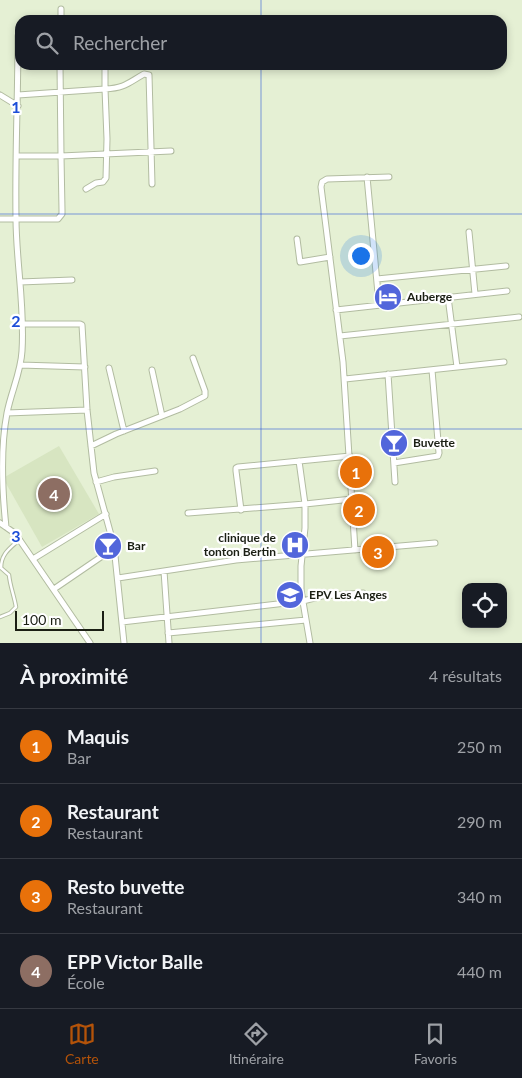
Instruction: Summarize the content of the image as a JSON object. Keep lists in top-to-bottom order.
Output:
{
  "places": {
    "hotel": ["Auberge"],
    "bar": ["Buvette", "Bar"],
    "hospital": ["clinique de tonton Bertin"],
    "school or university": ["EPV Les Anges"]
  },
  "scale_bar": "100 m",
  "page": {
    "search": "Rechercher",
    "pins": [
      "1",
      "4",
      "2",
      "3"
    ],
    "scale": "100 m",
    "heading": ["À proximité", "4 résultats"],
    "list": [
      {
        "mark": "1",
        "name": "Maquis",
        "note": "Bar",
        "value": "250 m"
      },
      {
        "mark": "2",
        "name": "Restaurant",
        "note": "Restaurant",
        "value": "290 m"
      },
      {
        "mark": "3",
        "name": "Resto buvette",
        "note": "Restaurant",
        "value": "340 m"
      },
      {
        "mark": "4",
        "name": "EPP Victor Balle",
        "note": "École",
        "value": "440 m"
      }
    ],
    "nav": ["Carte", "Itinéraire", "Favoris"]
  },
  "grid": {
    "rows": ["1", "2", "3"]
  }
}
